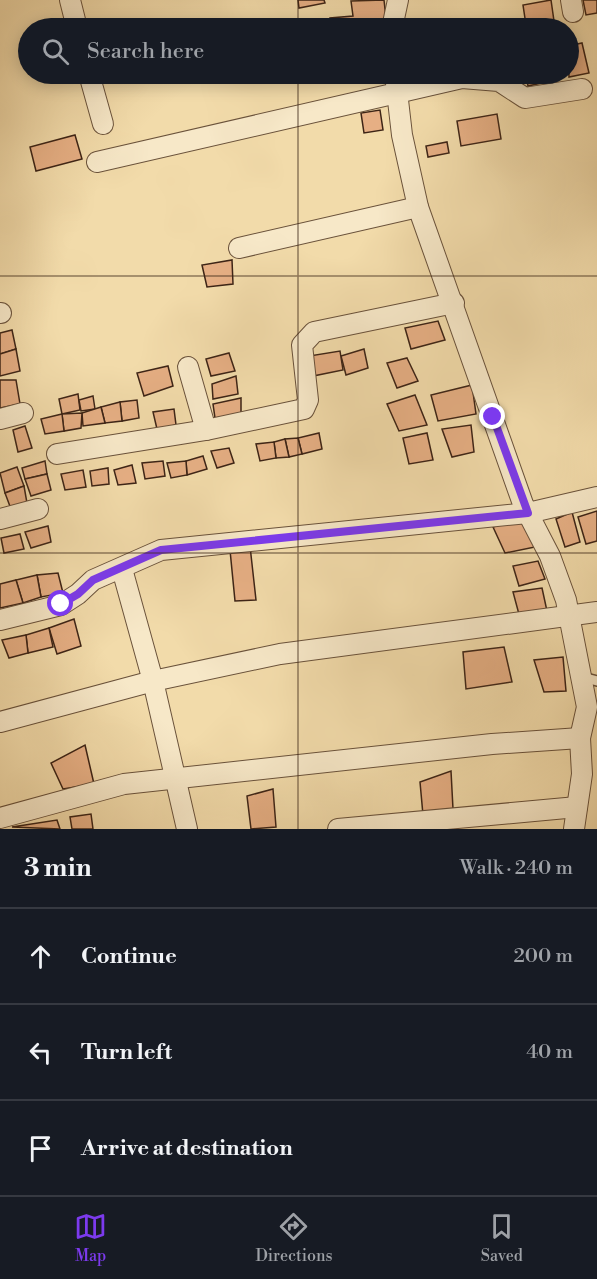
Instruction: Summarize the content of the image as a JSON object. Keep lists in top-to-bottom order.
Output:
{
  "page": {
    "search": "Search here",
    "heading": ["3 min", "Walk · 240 m"],
    "list": [
      ["Continue", "200 m"],
      ["Turn left", "40 m"],
      "Arrive at destination"
    ],
    "nav": ["Map", "Directions", "Saved"]
  }
}
